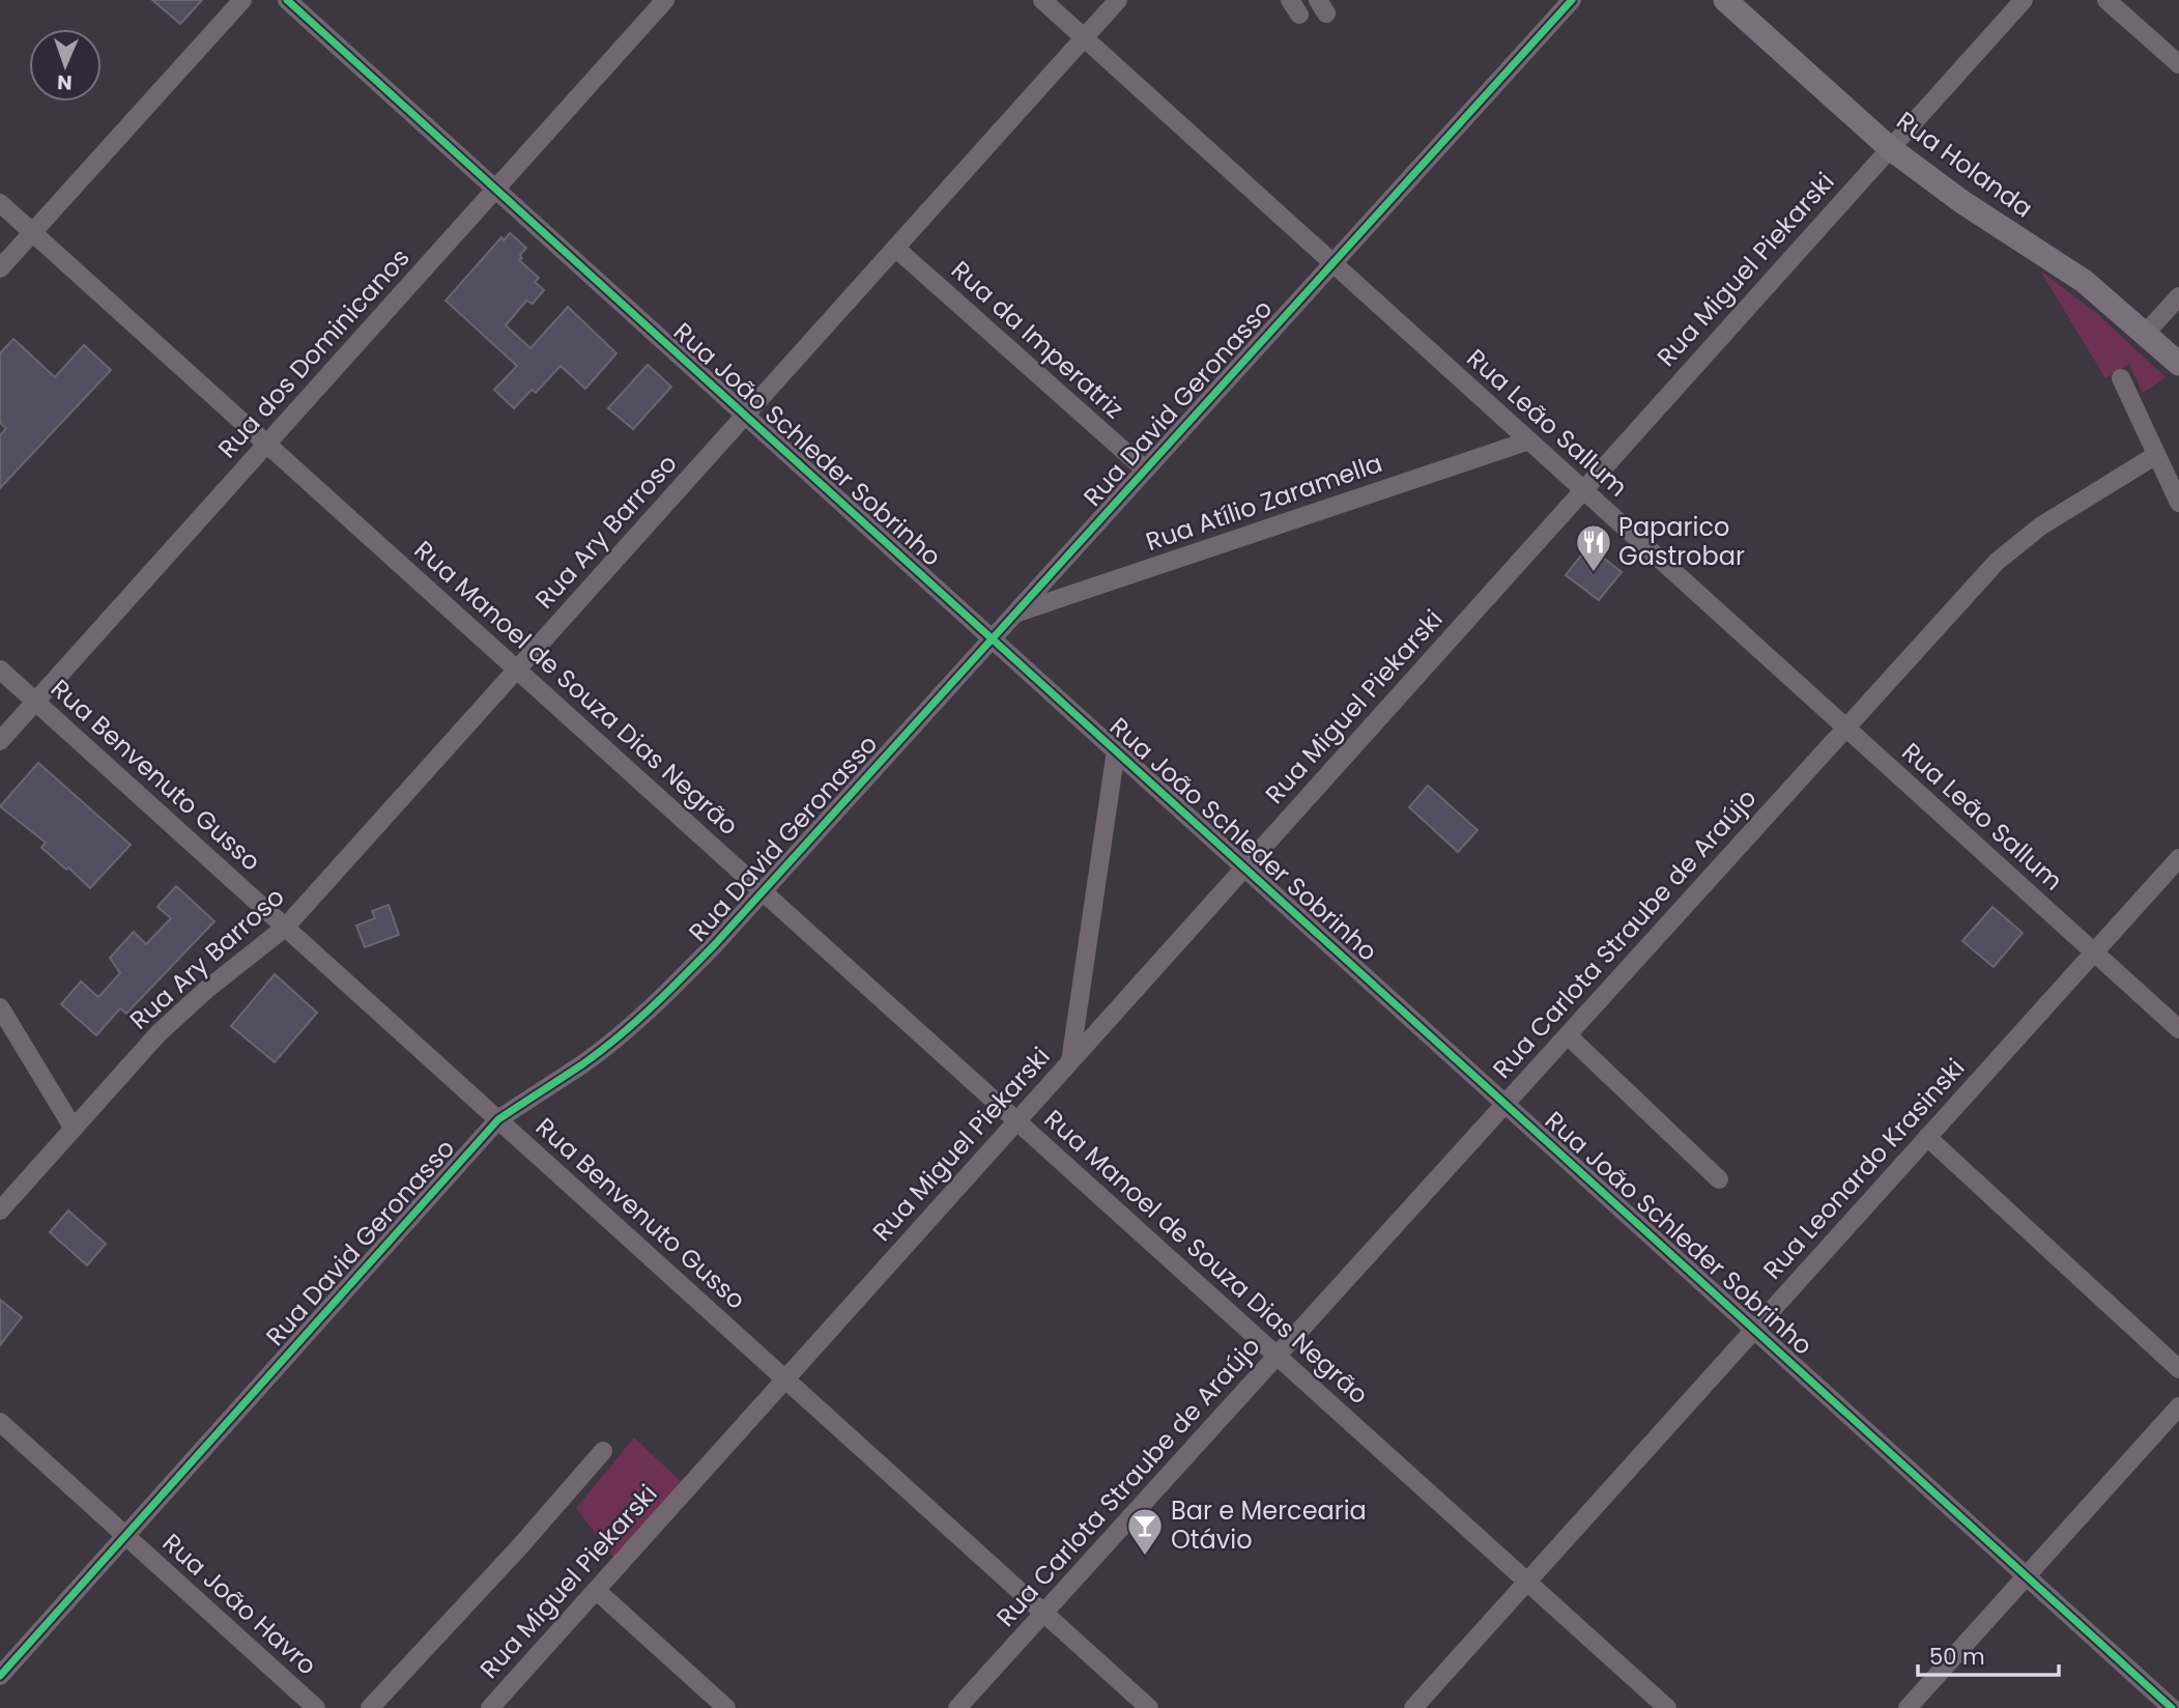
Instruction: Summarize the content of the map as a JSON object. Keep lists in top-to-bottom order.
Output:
{
  "streets": {
    "main road": ["Rua Holanda"],
    "street": [
      "Rua Miguel Piekarski",
      "Rua da Imperatriz",
      "Rua dos Dominicanos",
      "Rua David Geronasso",
      "Rua Leão Sallum",
      "Rua João Schleder Sobrinho",
      "Rua Atílio Zaramella",
      "Rua Ary Barroso",
      "Rua Manoel de Souza Dias Negrão",
      "Rua Benvenuto Gusso",
      "Rua Carlota Straube de Araújo",
      "Rua Leonardo Krasinski",
      "Rua João Havro"
    ]
  },
  "crossings": [
    ["Rua Holanda", "Rua Miguel Piekarski"],
    ["Rua Miguel Piekarski", "Rua Leão Sallum"],
    ["Rua Miguel Piekarski", "Rua João Schleder Sobrinho"],
    ["Rua Miguel Piekarski", "Rua Manoel de Souza Dias Negrão"],
    ["Rua Miguel Piekarski", "Rua Benvenuto Gusso"],
    ["Rua da Imperatriz", "Rua David Geronasso"],
    ["Rua da Imperatriz", "Rua Ary Barroso"],
    ["Rua dos Dominicanos", "Rua João Schleder Sobrinho"],
    ["Rua dos Dominicanos", "Rua Manoel de Souza Dias Negrão"],
    ["Rua dos Dominicanos", "Rua Benvenuto Gusso"],
    ["Rua David Geronasso", "Rua Leão Sallum"],
    ["Rua David Geronasso", "Rua João Schleder Sobrinho"],
    ["Rua David Geronasso", "Rua Atílio Zaramella"],
    ["Rua David Geronasso", "Rua Manoel de Souza Dias Negrão"],
    ["Rua David Geronasso", "Rua Benvenuto Gusso"],
    ["Rua David Geronasso", "Rua João Havro"],
    ["Rua Leão Sallum", "Rua Atílio Zaramella"],
    ["Rua Leão Sallum", "Rua Ary Barroso"],
    ["Rua Leão Sallum", "Rua Carlota Straube de Araújo"],
    ["Rua Leão Sallum", "Rua Leonardo Krasinski"],
    ["Rua João Schleder Sobrinho", "Rua Ary Barroso"],
    ["Rua João Schleder Sobrinho", "Rua Carlota Straube de Araújo"],
    ["Rua João Schleder Sobrinho", "Rua Leonardo Krasinski"],
    ["Rua Ary Barroso", "Rua Manoel de Souza Dias Negrão"],
    ["Rua Ary Barroso", "Rua Benvenuto Gusso"],
    ["Rua Manoel de Souza Dias Negrão", "Rua Carlota Straube de Araújo"],
    ["Rua Manoel de Souza Dias Negrão", "Rua Leonardo Krasinski"],
    ["Rua Benvenuto Gusso", "Rua Carlota Straube de Araújo"]
  ],
  "places": {
    "restaurant": ["Paparico Gastrobar"],
    "bar": ["Bar e Mercearia Otávio"]
  },
  "scale_bar": "50 m",
  "north": "bottom"
}
